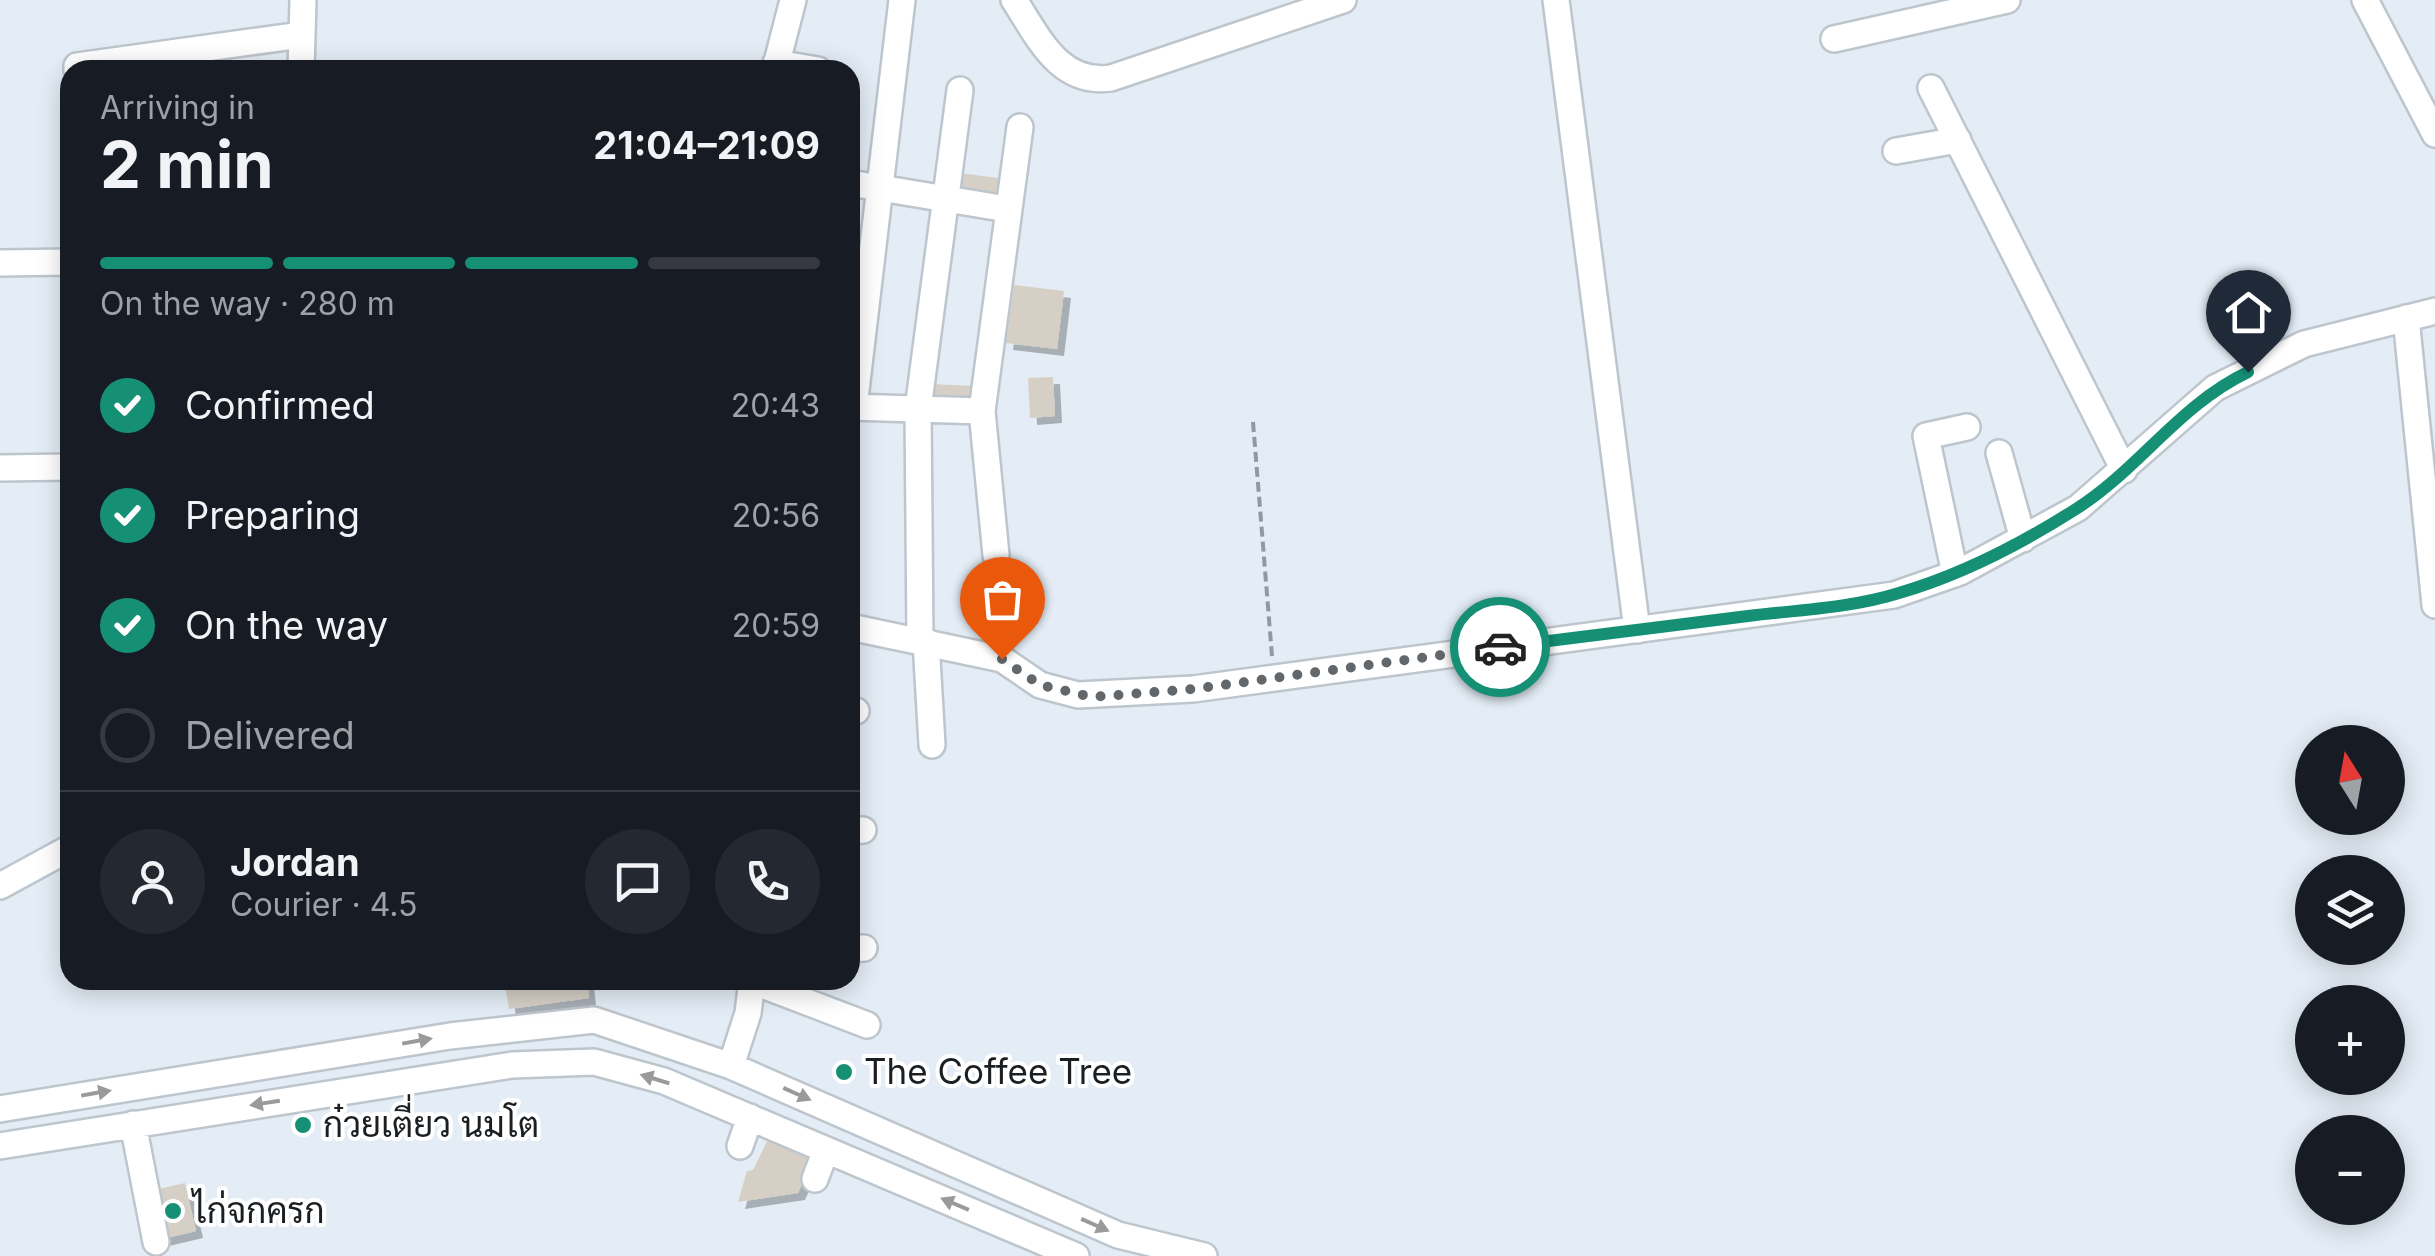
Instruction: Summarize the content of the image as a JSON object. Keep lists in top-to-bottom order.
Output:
{
  "places": ["The Coffee Tree", "ก๋วยเตี่ยว นมโต", "ไก่จกครก"],
  "north": "top",
  "page": {
    "heading": ["2 min", "Arriving in", "21:04–21:09"],
    "panel": ["Jordan", "Courier · 4.5"],
    "bar": "On the way · 280 m",
    "list": [
      ["Confirmed", "20:43"],
      ["Preparing", "20:56"],
      ["On the way", "20:59"],
      "Delivered"
    ],
    "map_buttons": ["+", "−"]
  }
}
